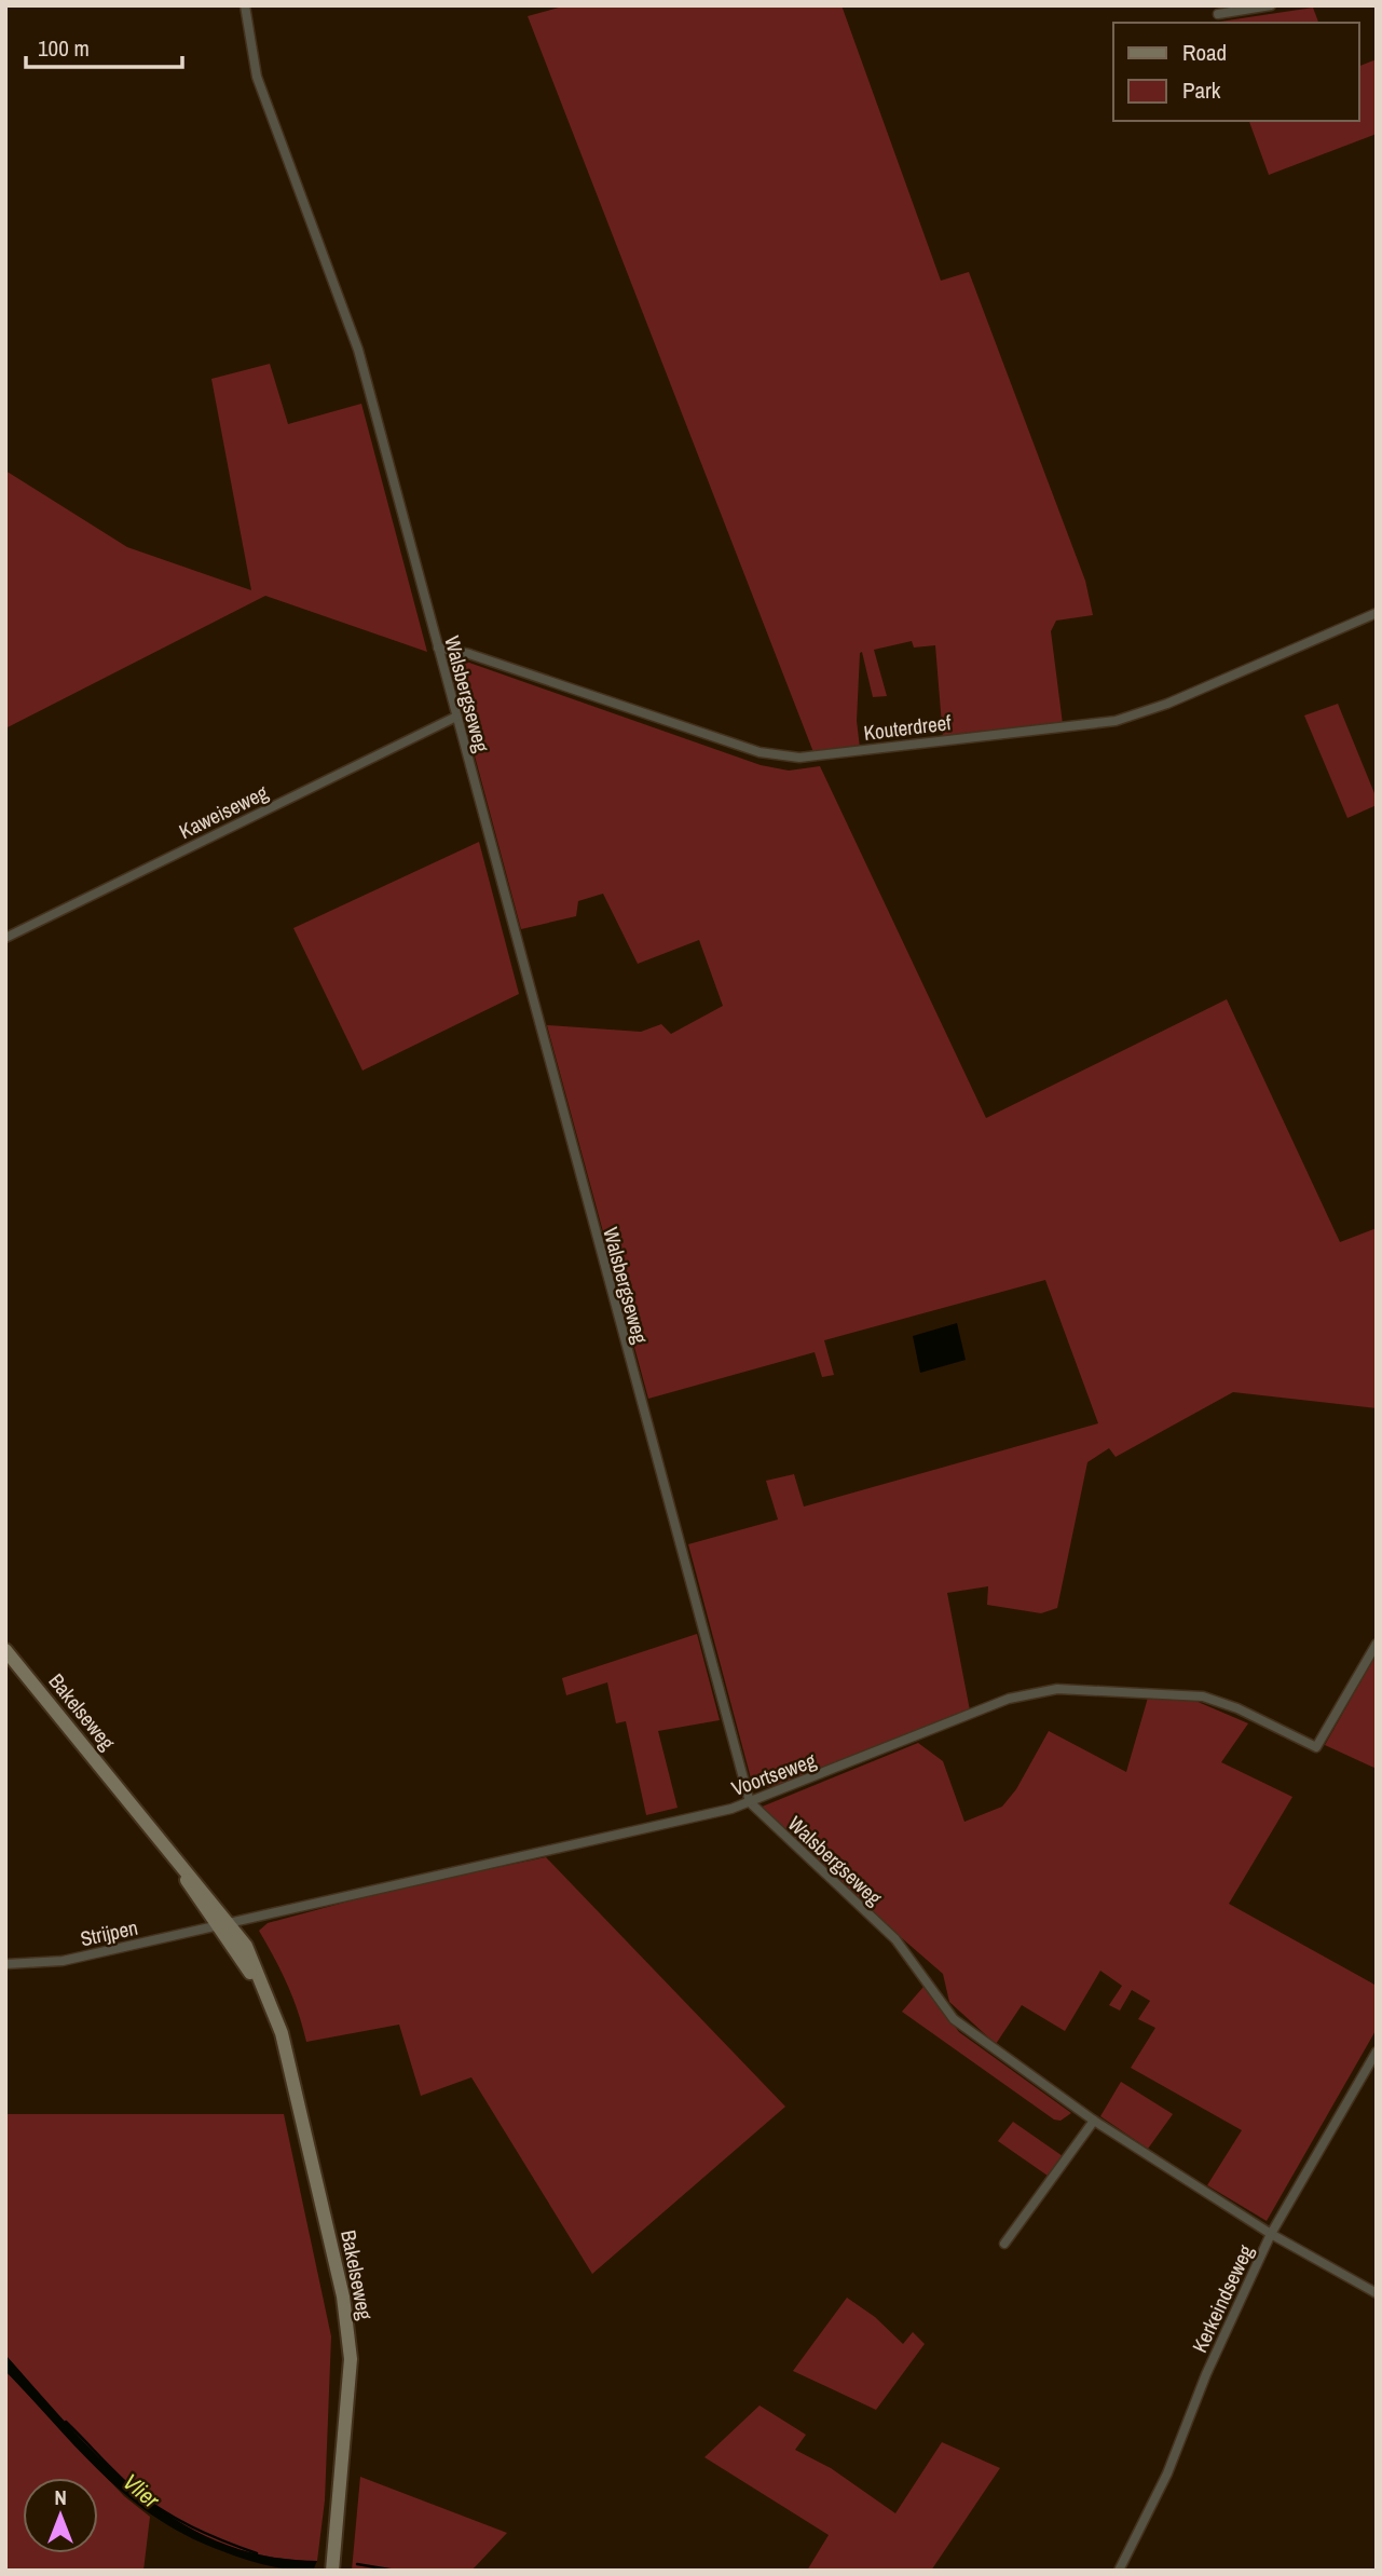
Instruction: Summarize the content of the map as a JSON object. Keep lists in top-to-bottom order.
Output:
{
  "streets": {
    "main road": ["Bakelseweg"],
    "street": [
      "Walsbergseweg",
      "Kouterdreef",
      "Kaweiseweg",
      "Voortseweg",
      "Strijpen",
      "Kerkeindseweg"
    ]
  },
  "crossings": [
    ["Walsbergseweg", "Kouterdreef"],
    ["Walsbergseweg", "Kaweiseweg"],
    ["Walsbergseweg", "Voortseweg"],
    ["Walsbergseweg", "Kerkeindseweg"],
    ["Bakelseweg", "Voortseweg"],
    ["Bakelseweg", "Strijpen"],
    ["Voortseweg", "Strijpen"]
  ],
  "water": ["Vlier"],
  "legend": ["Road", "Park"],
  "scale_bar": "100 m",
  "north": "top"
}
